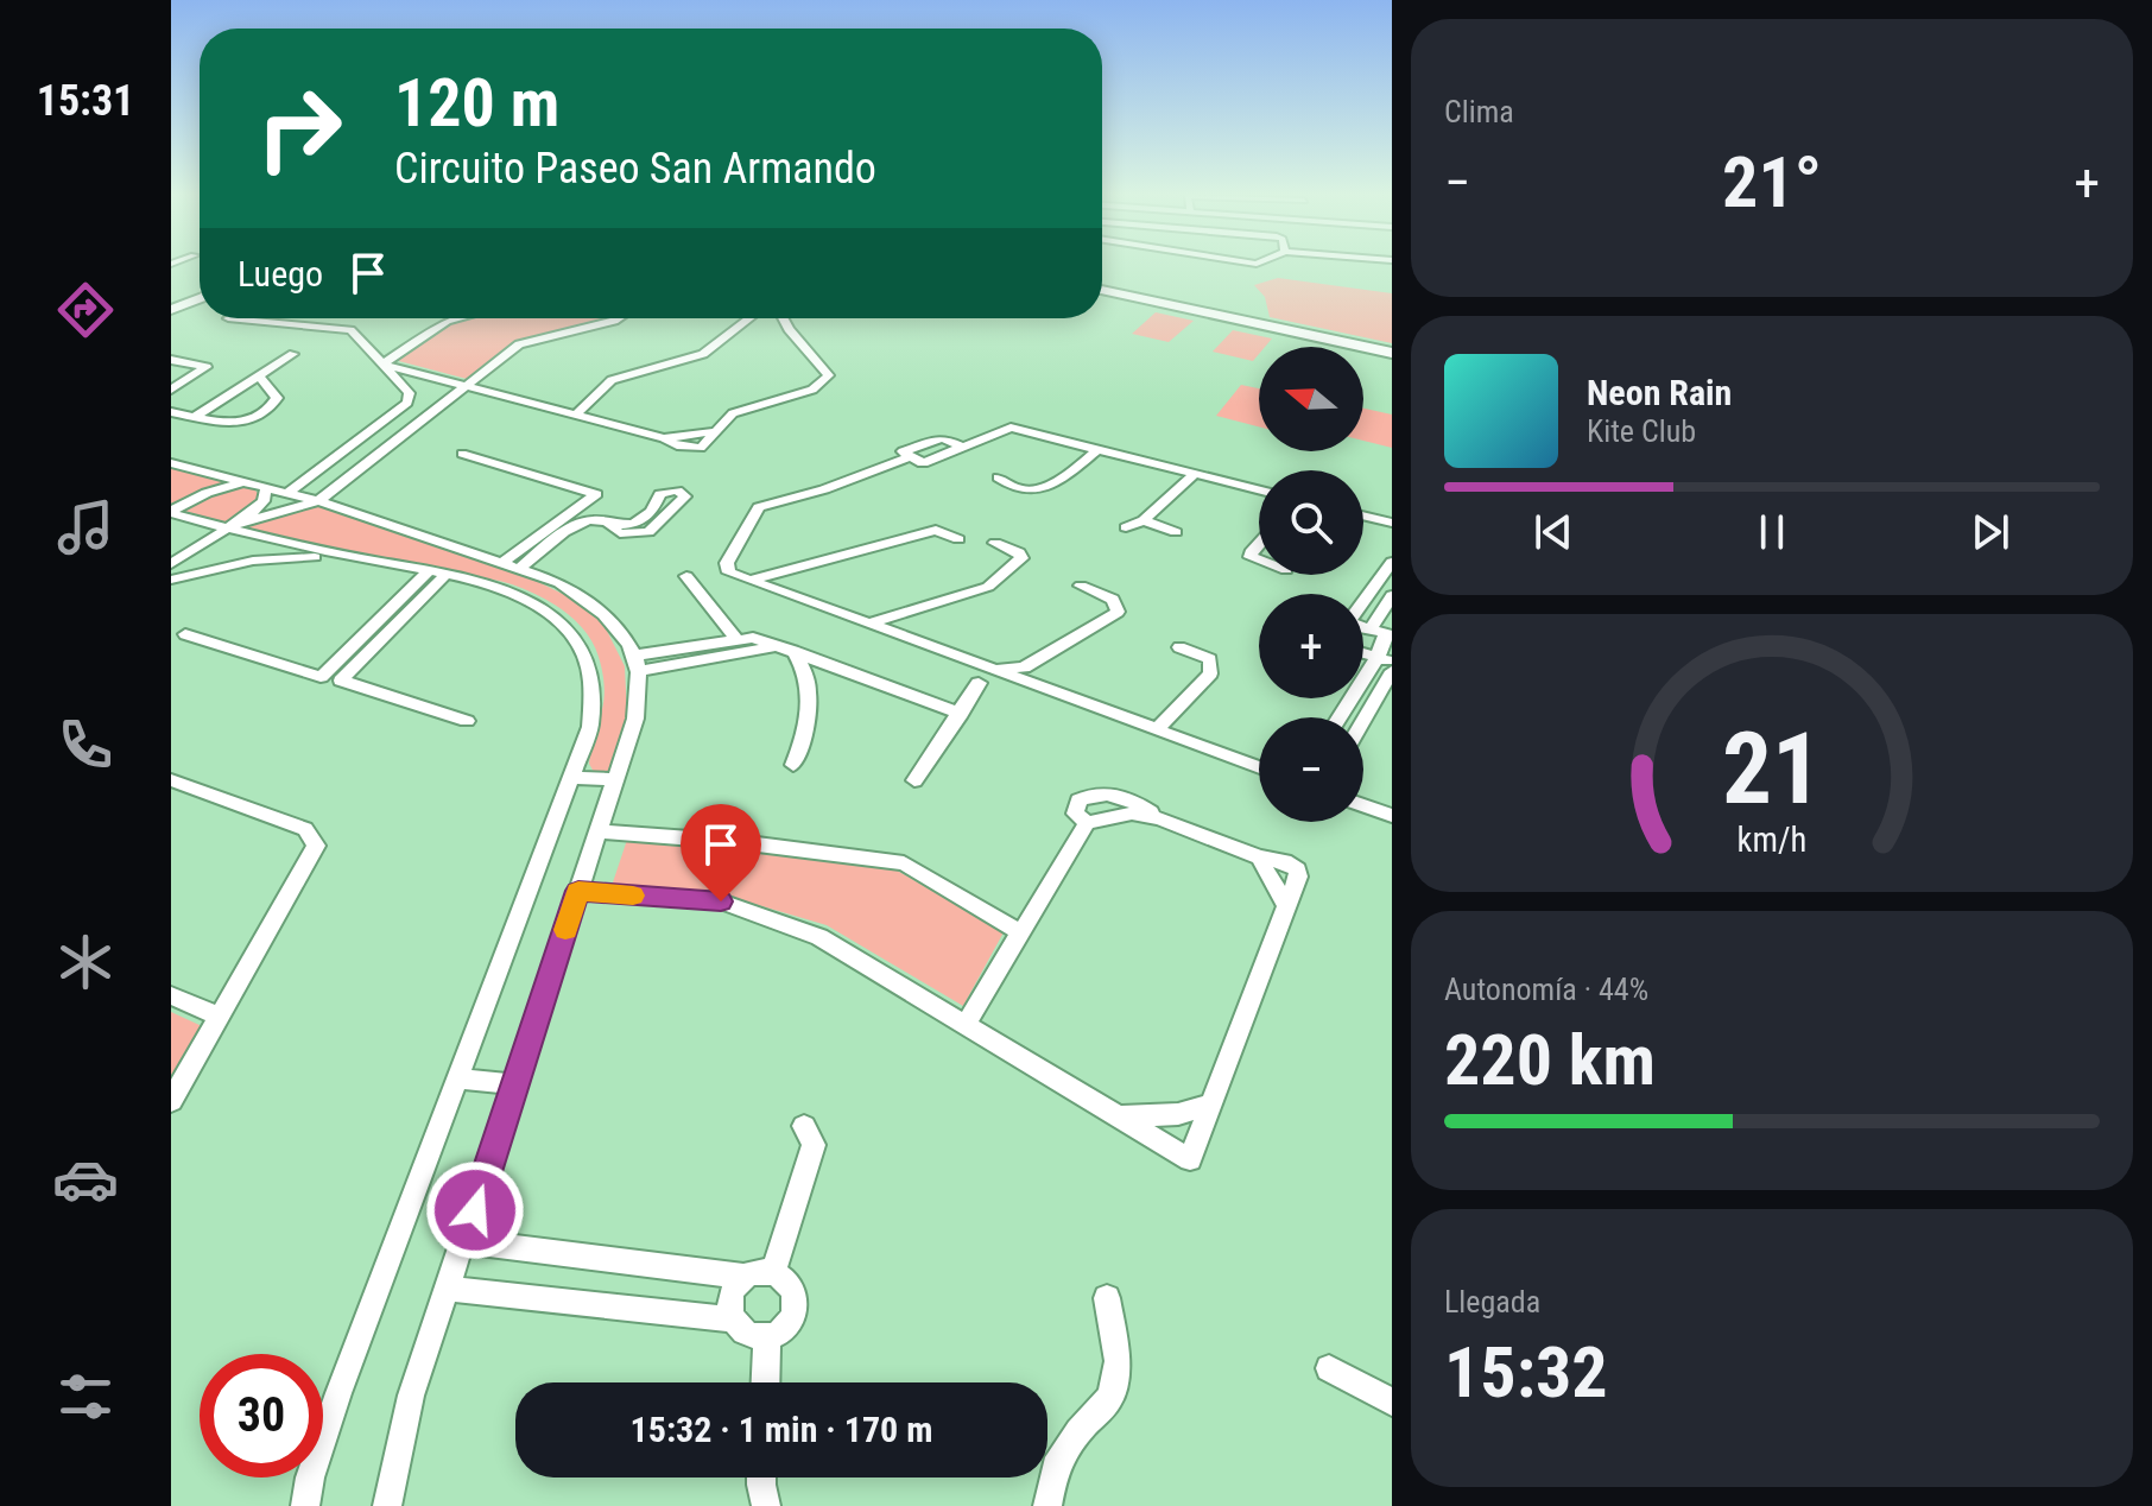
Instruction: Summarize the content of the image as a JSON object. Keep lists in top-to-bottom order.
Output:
{
  "north": "left",
  "page": {
    "tabs": "15:31",
    "tile": [
      "Clima",
      ["Autonomía · 44%", "220 km"],
      ["Llegada", "15:32"]
    ],
    "turn": ["120 m", "Circuito Paseo San Armando"],
    "heat": ["−", "21°", "+"],
    "then": "Luego",
    "map_buttons": ["+", "−"],
    "song": ["Neon Rain", "Kite Club"],
    "limit": "30",
    "trip": "15:32 · 1 min · 170 m",
    "gauge": ["21", "km/h"]
  }
}
